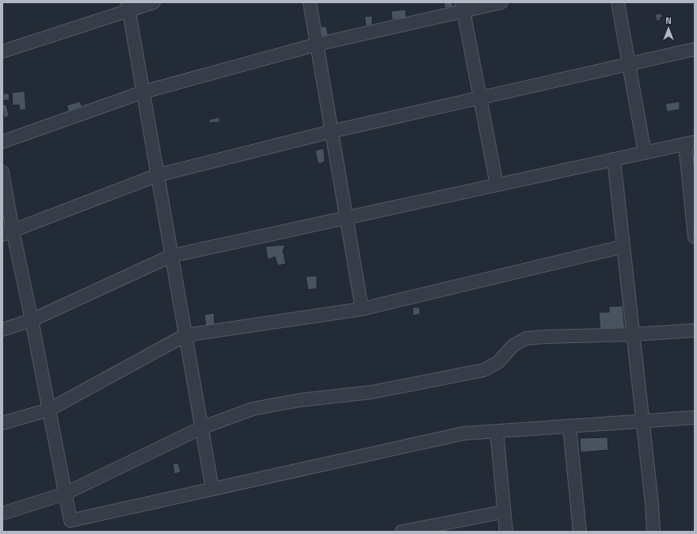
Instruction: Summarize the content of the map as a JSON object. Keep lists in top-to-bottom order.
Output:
{
  "north": "top"
}
